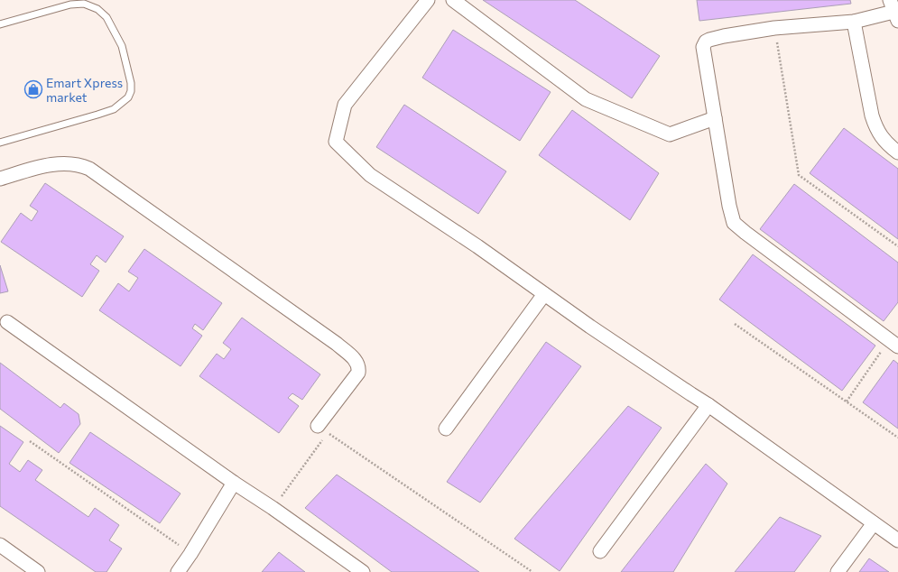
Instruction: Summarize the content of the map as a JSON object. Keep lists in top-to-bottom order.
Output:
{
  "places": {
    "shop": ["Emart Xpress market"]
  }
}
